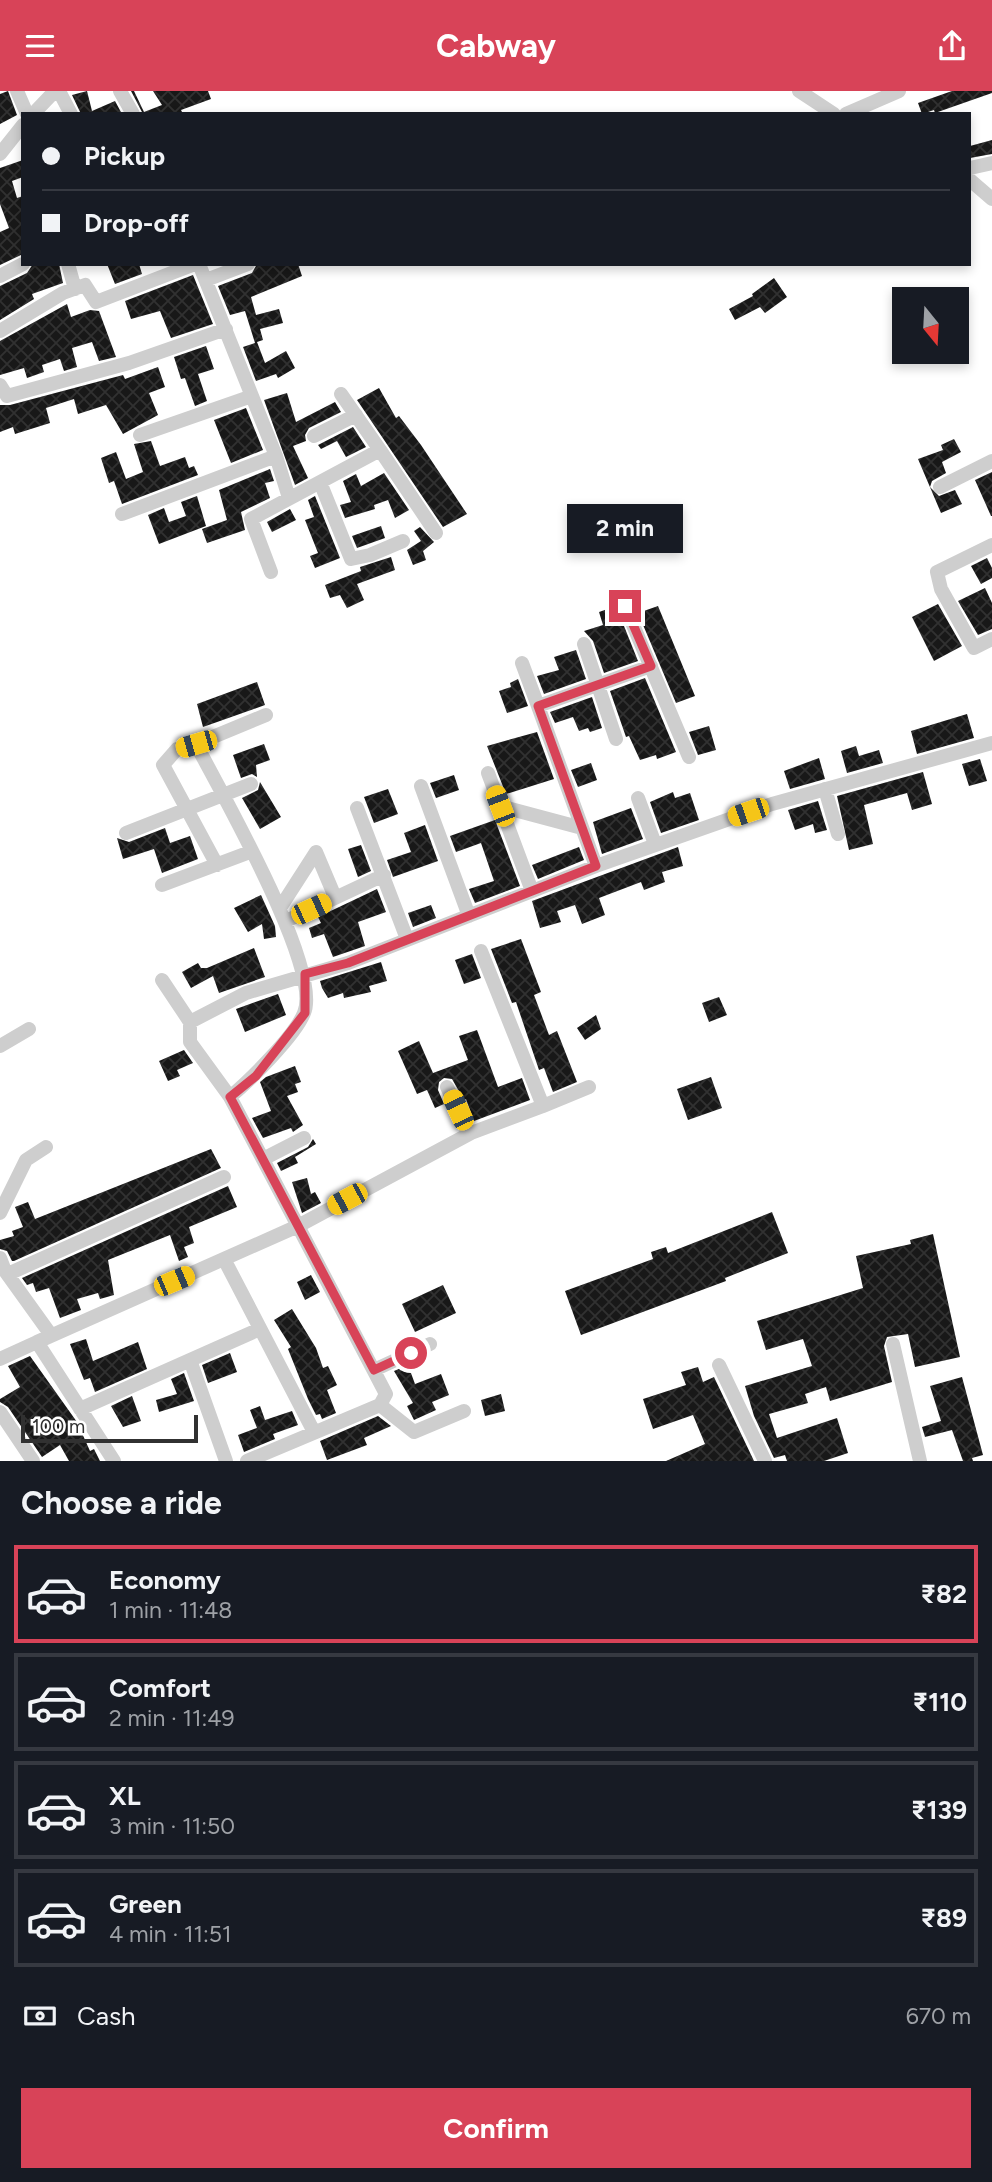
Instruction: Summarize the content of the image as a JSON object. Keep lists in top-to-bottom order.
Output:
{
  "scale_bar": "100 m",
  "north": "bottom",
  "page": {
    "header": "Cabway",
    "banner": ["Pickup", "Drop-off"],
    "bubble": "2 min",
    "scale": "100 m",
    "heading": "Choose a ride",
    "list": [
      {
        "name": "Economy",
        "note": "1 min · 11:48",
        "value": "₹82"
      },
      {
        "name": "Comfort",
        "note": "2 min · 11:49",
        "value": "₹110"
      },
      {
        "name": "XL",
        "note": "3 min · 11:50",
        "value": "₹139"
      },
      {
        "name": "Green",
        "note": "4 min · 11:51",
        "value": "₹89"
      }
    ],
    "pay": ["Cash", "670 m"],
    "buttons": "Confirm"
  }
}
